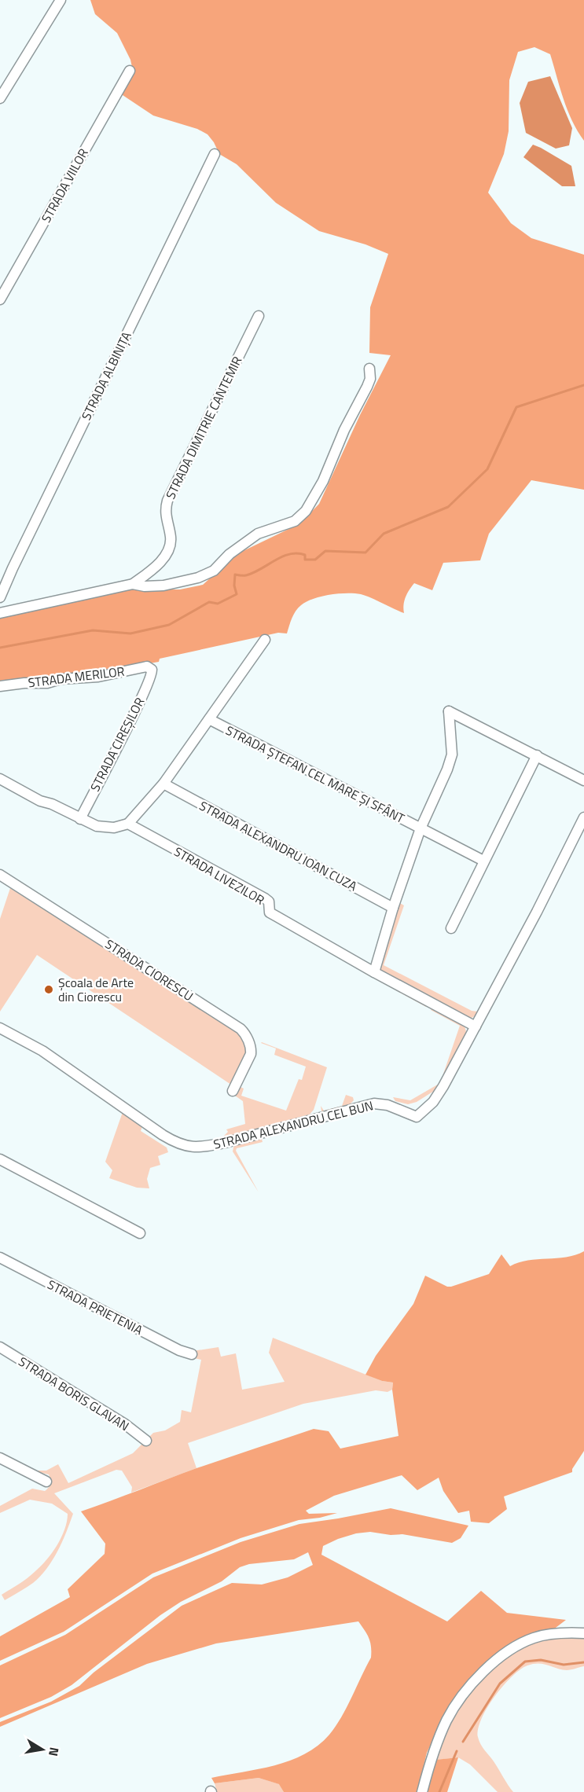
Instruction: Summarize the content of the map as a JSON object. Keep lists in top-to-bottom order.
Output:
{
  "streets": {
    "street": [
      "STRADA VIILOR",
      "STRADA ALBINIȚA",
      "STRADA DIMITRIE CANTEMIR",
      "STRADA MERILOR",
      "STRADA CIREȘILOR",
      "STRADA ȘTEFAN CEL MARE ȘI SFÂNT",
      "STRADA ALEXANDRU IOAN CUZA",
      "STRADA LIVEZILOR",
      "STRADA CIORESCU",
      "STRADA ALEXANDRU CEL BUN",
      "STRADA PRIETENIA",
      "STRADA BORIS GLAVAN"
    ]
  },
  "crossings": [
    ["STRADA MERILOR", "STRADA CIREȘILOR"],
    ["STRADA ȘTEFAN CEL MARE ȘI SFÂNT", "STRADA ALEXANDRU IOAN CUZA"],
    ["STRADA ȘTEFAN CEL MARE ȘI SFÂNT", "STRADA LIVEZILOR"],
    ["STRADA LIVEZILOR", "STRADA ALEXANDRU CEL BUN"]
  ],
  "places": ["Școala de Arte din Ciorescu"],
  "north": "right"
}
